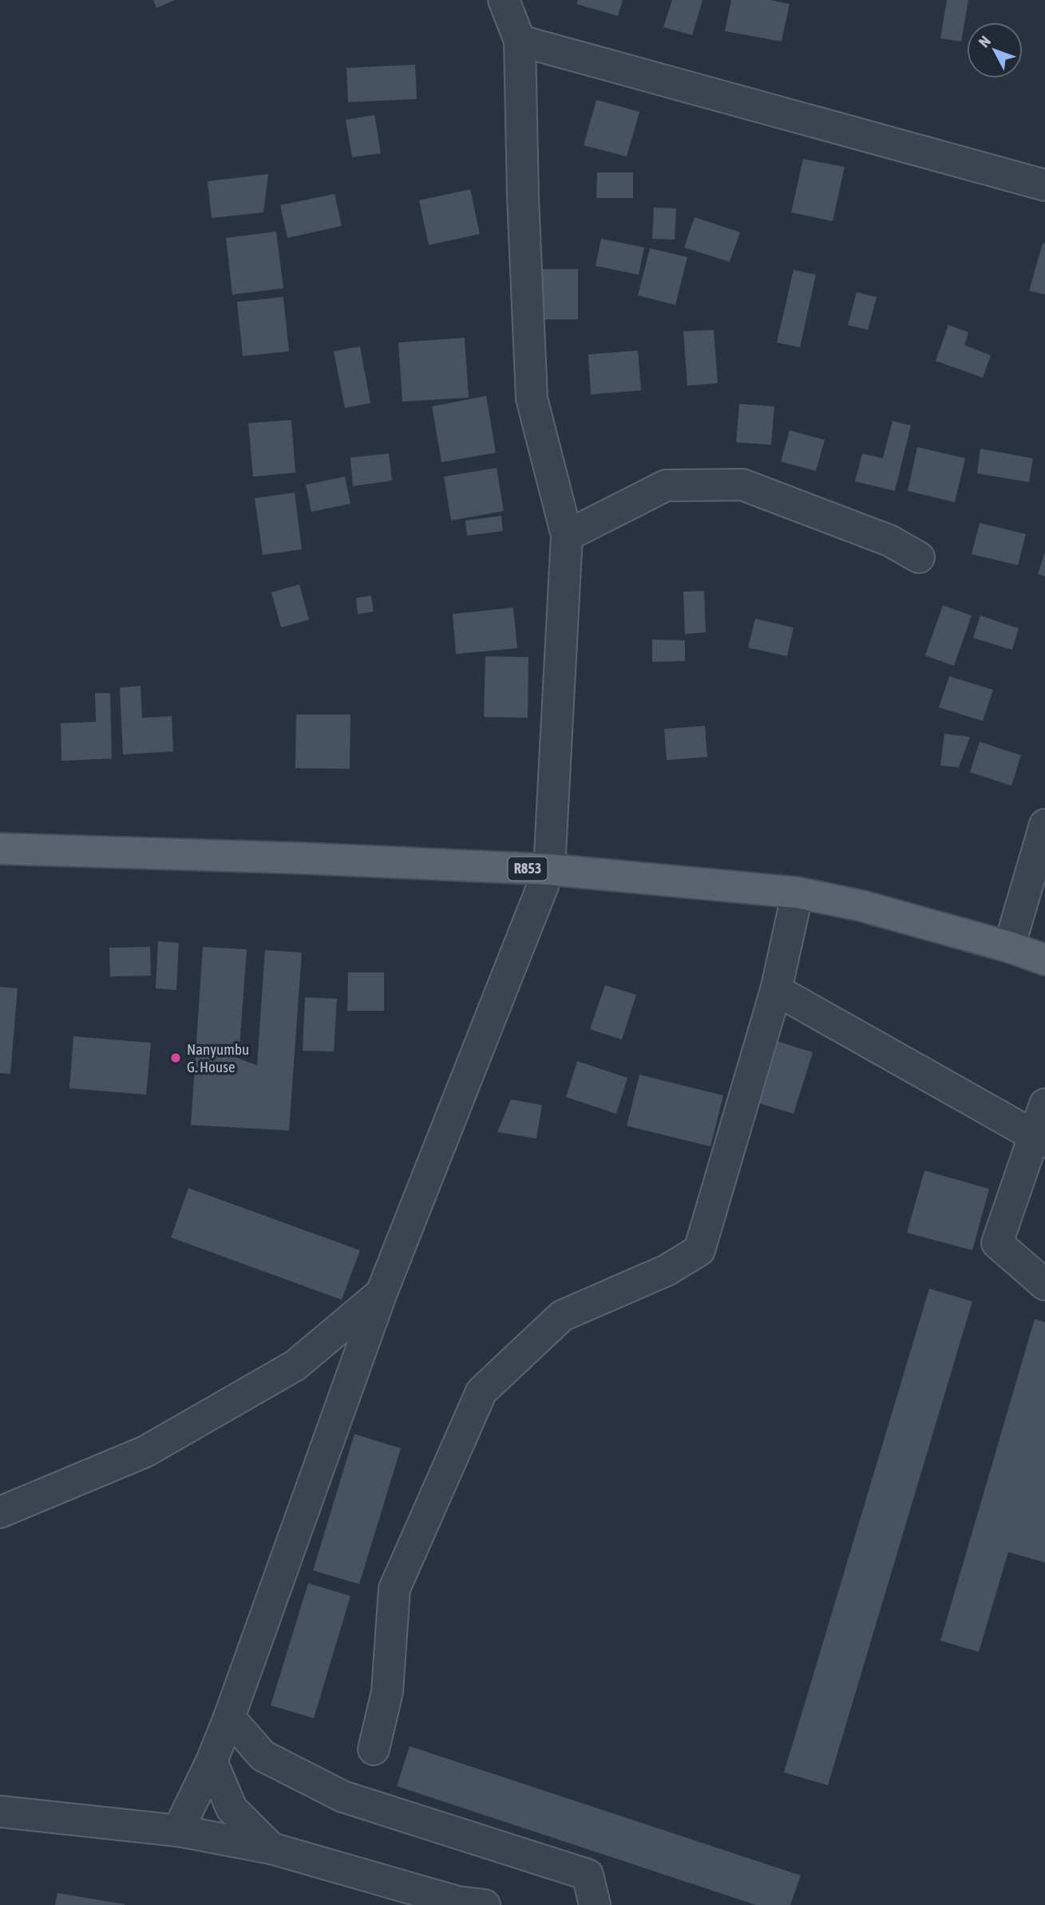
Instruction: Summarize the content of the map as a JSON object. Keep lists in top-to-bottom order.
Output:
{
  "streets": {
    "main road": ["R853"]
  },
  "places": ["Nanyumbu G. House"],
  "north": "top left"
}
